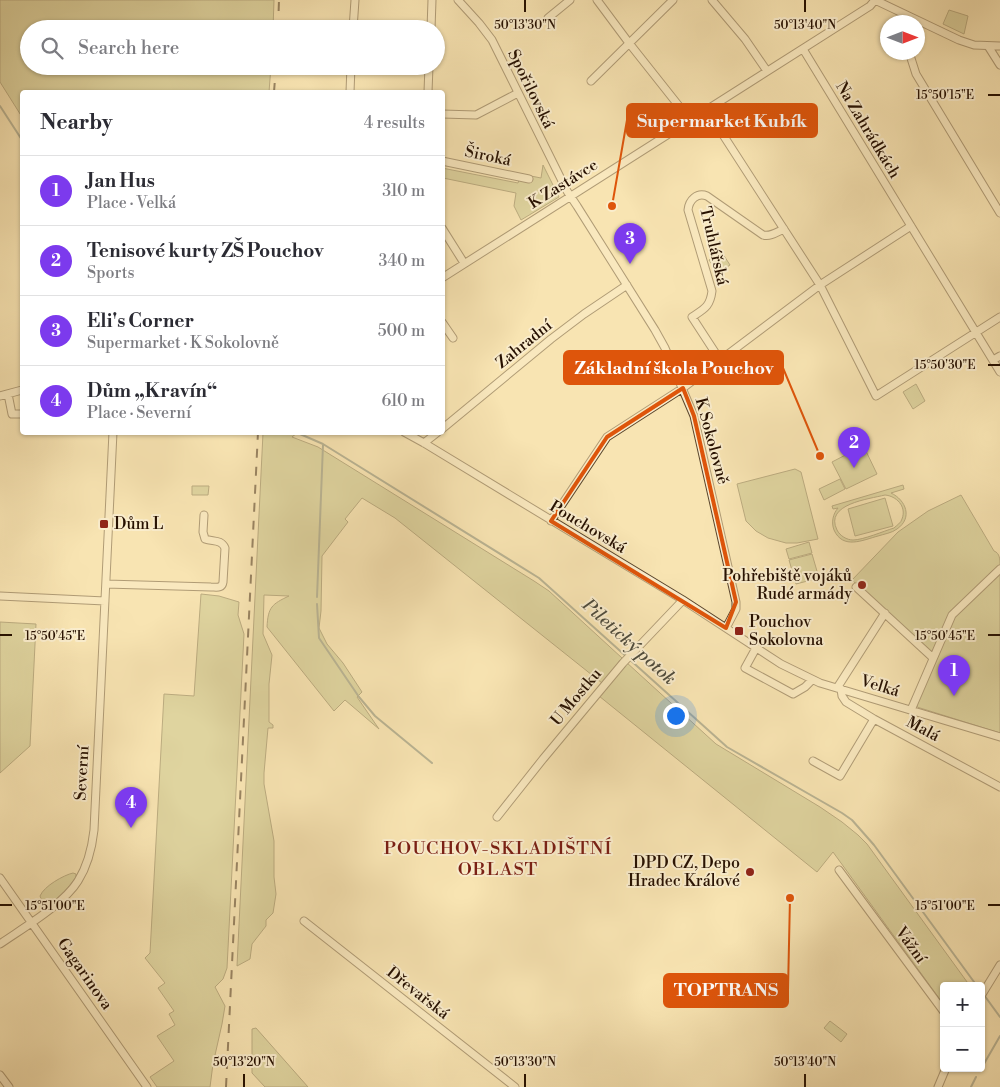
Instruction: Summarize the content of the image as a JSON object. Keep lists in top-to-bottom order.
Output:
{
  "streets": {
    "street": [
      "Spořilovská",
      "Na Zahrádkách",
      "Široká",
      "K Zastávce",
      "Truhlářská",
      "Zahradní",
      "K Sokolovně",
      "Pouchovská",
      "Velká",
      "U Mostku",
      "Malá",
      "Severní",
      "Vážní",
      "Gagarinova",
      "Dřevařská"
    ]
  },
  "crossings": [
    ["Spořilovská", "K Zastávce"],
    ["Spořilovská", "K Sokolovně"],
    ["Na Zahrádkách", "K Zastávce"],
    ["K Zastávce", "K Sokolovně"],
    ["Zahradní", "K Sokolovně"],
    ["K Sokolovně", "Pouchovská"],
    ["Pouchovská", "Velká"],
    ["Pouchovská", "U Mostku"],
    ["Pouchovská", "Malá"],
    ["Velká", "Malá"],
    ["Severní", "Gagarinova"]
  ],
  "districts": ["POUCHOV-SKLADIŠTNÍ OBLAST"],
  "water": ["Piletický potok"],
  "places": {
    "other": [
      "Supermarket Kubík",
      "Základní škola Pouchov",
      "Pohřebiště vojáků Rudé armády",
      "DPD CZ, Depo Hradec Králové",
      "TOPTRANS"
    ],
    "transit": ["Dům L", "Pouchov Sokolovna"]
  },
  "north": "right",
  "page": {
    "search": "Search here",
    "heading": ["Nearby", "4 results"],
    "list": [
      {
        "mark": "1",
        "name": "Jan Hus",
        "note": "Place · Velká",
        "value": "310 m"
      },
      {
        "mark": "2",
        "name": "Tenisové kurty ZŠ Pouchov",
        "note": "Sports",
        "value": "340 m"
      },
      {
        "mark": "3",
        "name": "Eli's Corner",
        "note": "Supermarket · K Sokolovně",
        "value": "500 m"
      },
      {
        "mark": "4",
        "name": "Dům „Kravín“",
        "note": "Place · Severní",
        "value": "610 m"
      }
    ],
    "pins": [
      "3",
      "2",
      "1",
      "4"
    ],
    "map_buttons": ["+", "−"]
  },
  "coordinates": [
    "50°13'30\"N",
    "50°13'40\"N",
    "15°50'15\"E",
    "15°50'30\"E",
    "15°50'45\"E",
    "15°51'00\"E",
    "50°13'20\"N"
  ]
}
